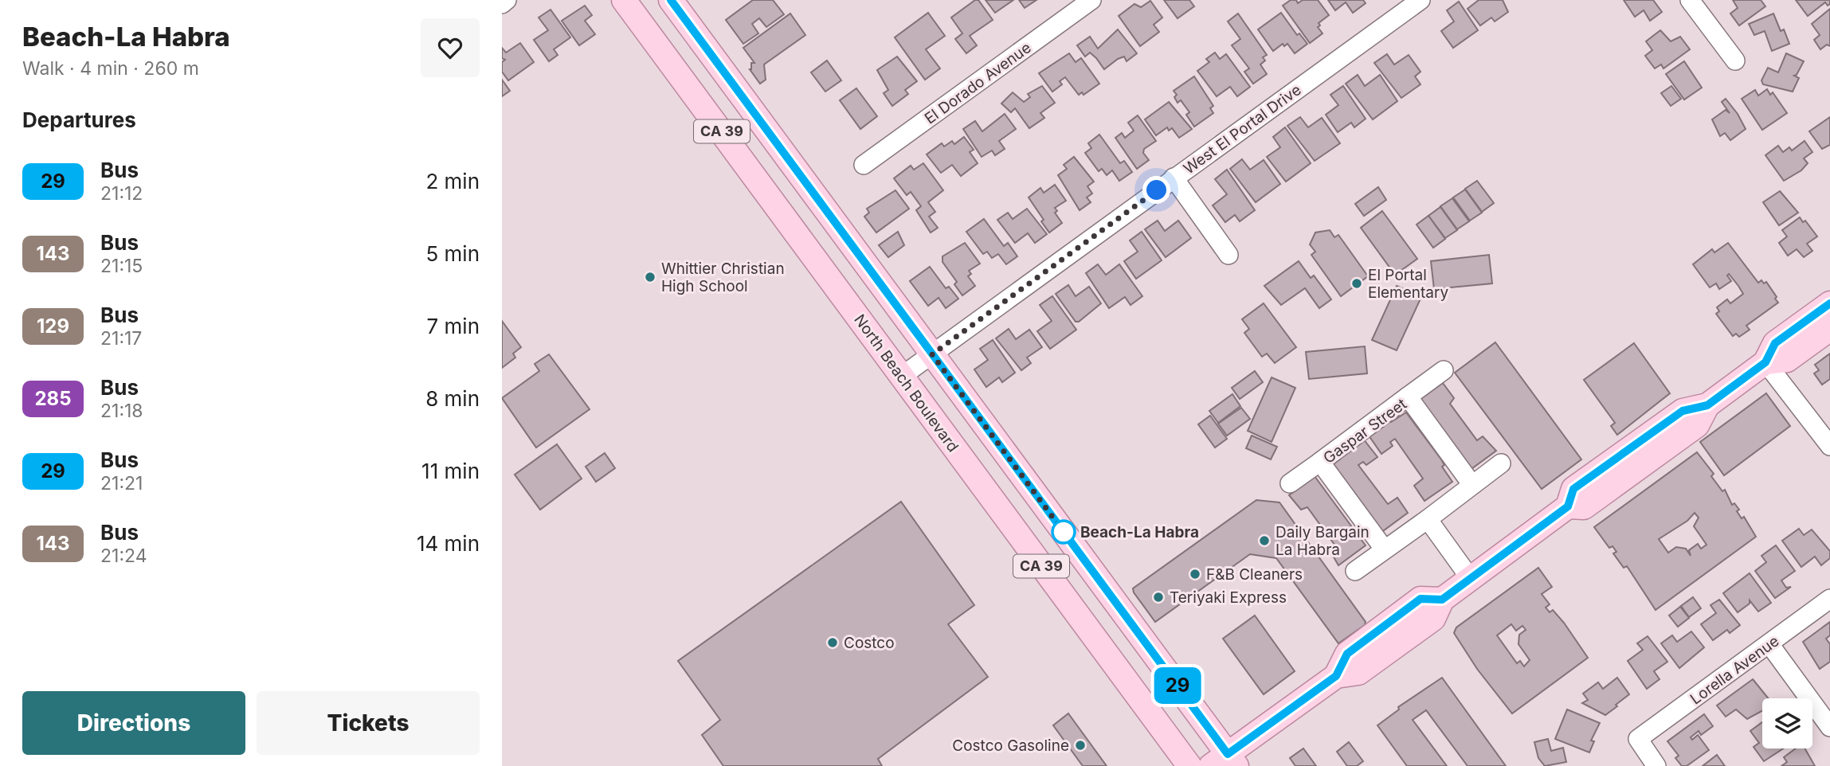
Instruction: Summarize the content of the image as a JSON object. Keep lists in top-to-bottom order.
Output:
{
  "streets": {
    "main road": ["CA 39", "North Beach Boulevard"],
    "street": [
      "El Dorado Avenue",
      "West El Portal Drive",
      "Gaspar Street",
      "Lorella Avenue"
    ]
  },
  "crossings": [
    ["West El Portal Drive", "CA 39"],
    ["West El Portal Drive", "North Beach Boulevard"]
  ],
  "places": [
    "Whittier Christian High School",
    "El Portal Elementary",
    "Beach-La Habra",
    "Daily Bargain La Habra",
    "F&B Cleaners",
    "Teriyaki Express",
    "Costco",
    "Costco Gasoline"
  ],
  "lines": ["bus line 29"],
  "page": {
    "heading": [
      ["Beach-La Habra", "Walk · 4 min · 260 m"],
      "Departures"
    ],
    "on_map": "29",
    "list": [
      {
        "mark": "29",
        "name": "Bus",
        "note": "21:12",
        "value": "2 min"
      },
      {
        "mark": "143",
        "name": "Bus",
        "note": "21:15",
        "value": "5 min"
      },
      {
        "mark": "129",
        "name": "Bus",
        "note": "21:17",
        "value": "7 min"
      },
      {
        "mark": "285",
        "name": "Bus",
        "note": "21:18",
        "value": "8 min"
      },
      {
        "mark": "29",
        "name": "Bus",
        "note": "21:21",
        "value": "11 min"
      },
      {
        "mark": "143",
        "name": "Bus",
        "note": "21:24",
        "value": "14 min"
      }
    ],
    "buttons": ["Directions", "Tickets"]
  }
}
